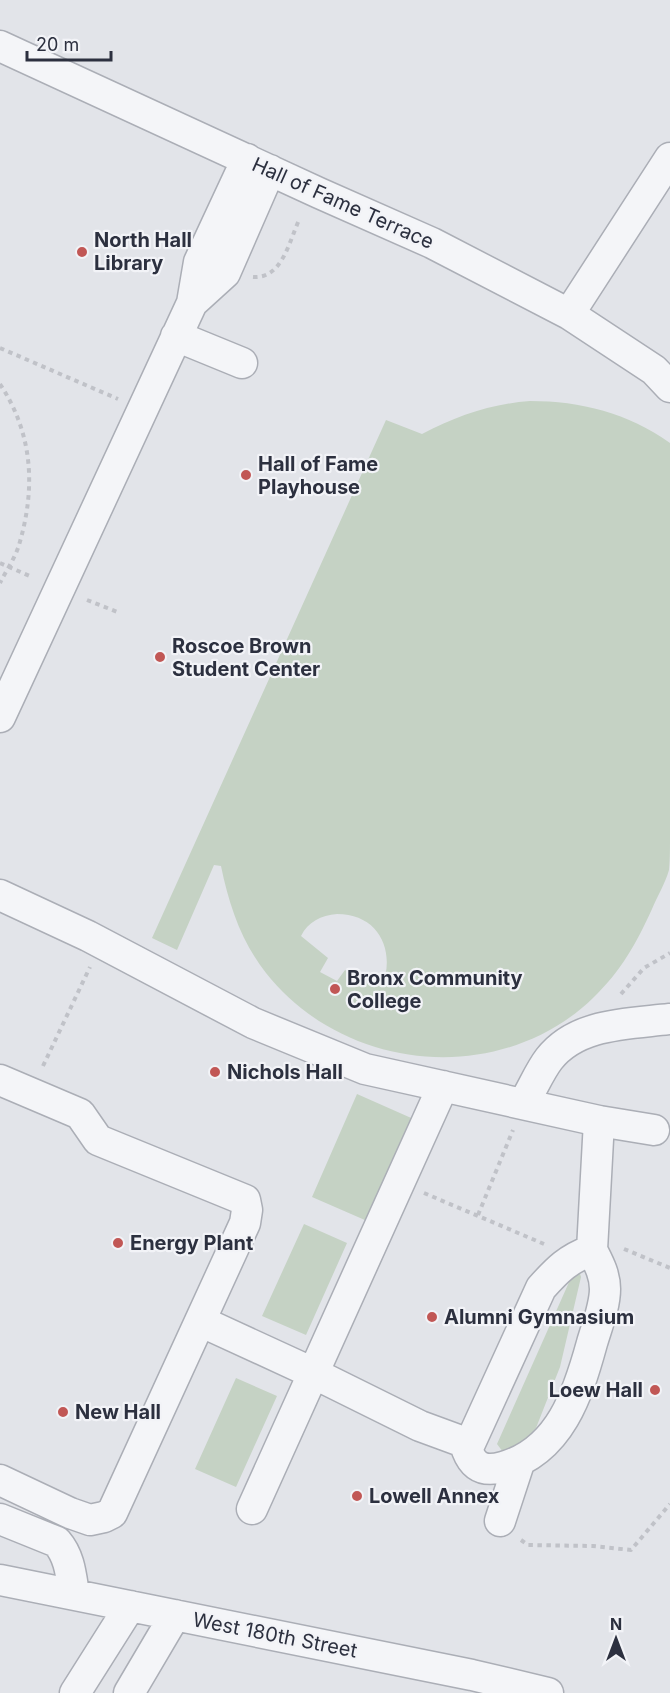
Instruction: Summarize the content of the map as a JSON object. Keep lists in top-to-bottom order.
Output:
{
  "streets": {
    "street": ["Hall of Fame Terrace", "West 180th Street"]
  },
  "places": [
    "North Hall Library",
    "Hall of Fame Playhouse",
    "Roscoe Brown Student Center",
    "Bronx Community College",
    "Nichols Hall",
    "Energy Plant",
    "Alumni Gymnasium",
    "Loew Hall",
    "New Hall",
    "Lowell Annex"
  ],
  "scale_bar": "20 m",
  "north": "top"
}
